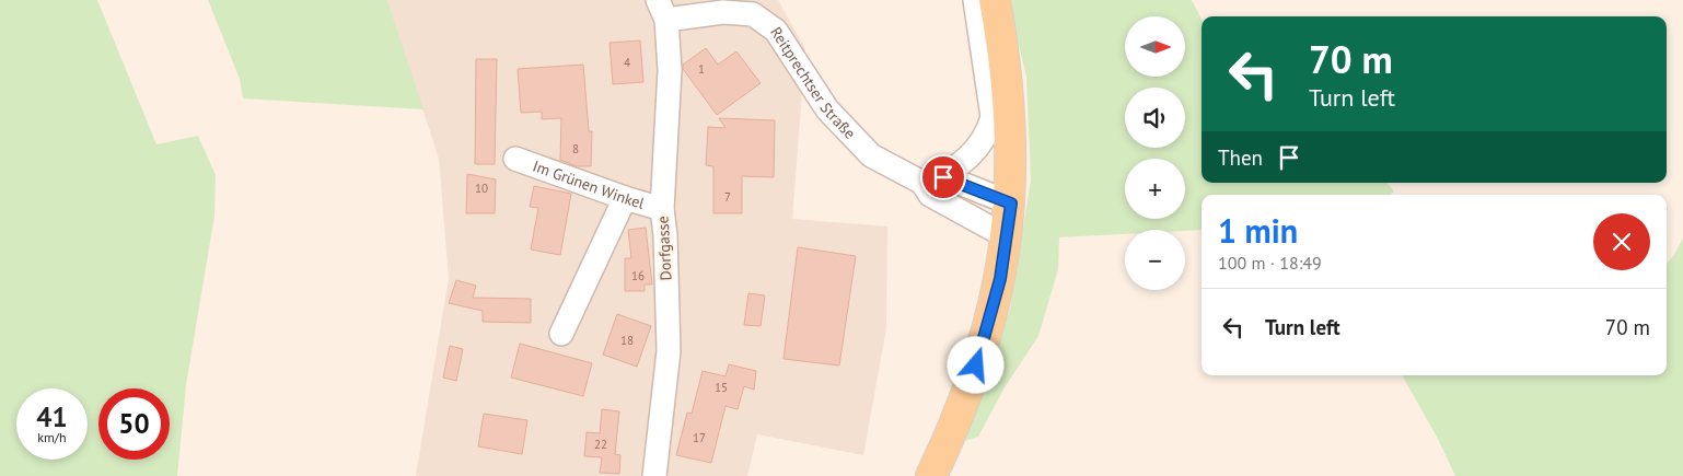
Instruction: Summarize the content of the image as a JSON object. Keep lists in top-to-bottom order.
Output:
{
  "streets": {
    "street": ["Reitprechtser Straße", "Im Grünen Winkel", "Dorfgasse"]
  },
  "crossings": [
    ["Reitprechtser Straße", "Dorfgasse"],
    ["Im Grünen Winkel", "Dorfgasse"]
  ],
  "house_numbers": [
    "4",
    "1",
    "8",
    "10",
    "7",
    "16",
    "18",
    "15",
    "17",
    "22"
  ],
  "north": "right",
  "page": {
    "map_buttons": ["+", "−"],
    "turn": ["70 m", "Turn left"],
    "then": "Then",
    "heading": ["1 min", "100 m · 18:49"],
    "list": [
      {
        "name": "Turn left",
        "value": "70 m"
      }
    ],
    "speed": "41 km/h",
    "limit": "50"
  }
}
